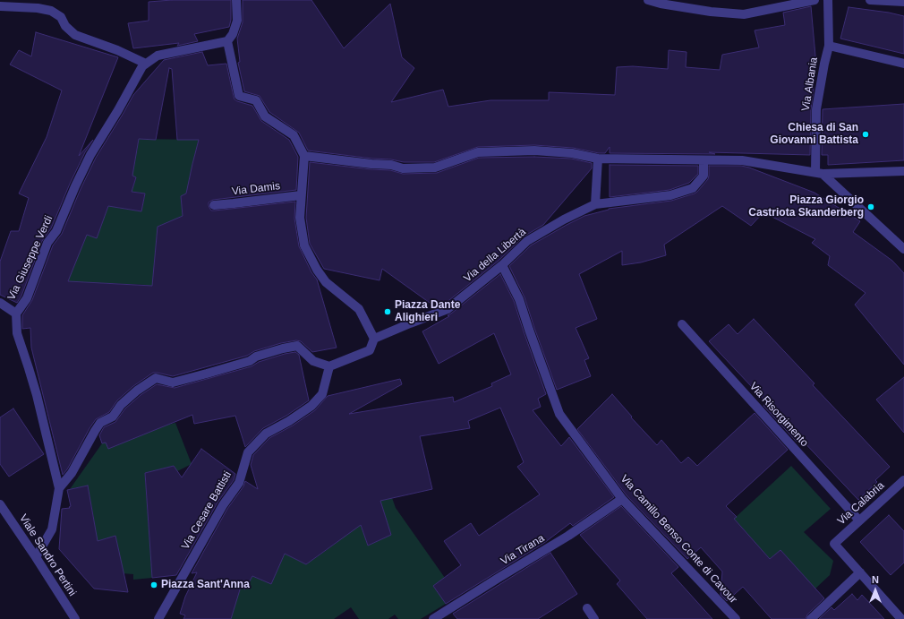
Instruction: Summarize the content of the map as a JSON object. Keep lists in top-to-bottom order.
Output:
{
  "streets": {
    "street": [
      "Via Albania",
      "Via Damis",
      "Via della Libertà",
      "Via Giuseppe Verdi",
      "Via Risorgimento",
      "Via Calabria",
      "Via Cesare Battisti",
      "Via Camillo Benso Conte di Cavour",
      "Via Tirana",
      "Viale Sandro Pertini"
    ]
  },
  "crossings": [
    ["Via della Libertà", "Via Camillo Benso Conte di Cavour"],
    ["Via Giuseppe Verdi", "Viale Sandro Pertini"],
    ["Via Risorgimento", "Via Calabria"],
    ["Via Camillo Benso Conte di Cavour", "Via Tirana"]
  ],
  "places": [
    "Chiesa di San Giovanni Battista",
    "Piazza Giorgio Castriota Skanderberg",
    "Piazza Dante Alighieri",
    "Piazza Sant'Anna"
  ],
  "north": "top"
}
